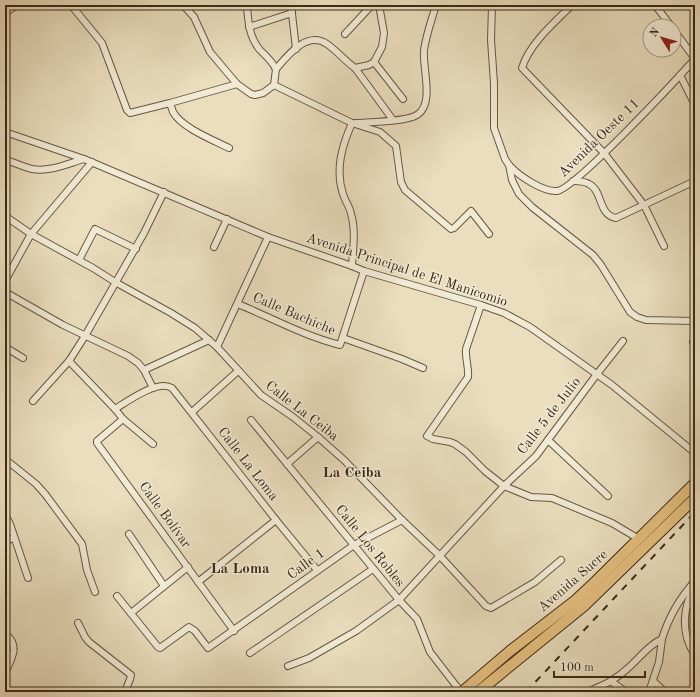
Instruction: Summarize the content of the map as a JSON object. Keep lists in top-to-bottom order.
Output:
{
  "streets": {
    "main road": ["Avenida Sucre"],
    "street": [
      "Avenida Oeste 11",
      "Avenida Principal de El Manicomio",
      "Calle Bachiche",
      "Calle La Ceiba",
      "Calle 5 de Julio",
      "Calle La Loma",
      "Calle Bolívar",
      "Calle Los Robles",
      "Calle 1"
    ]
  },
  "crossings": [
    ["Avenida Principal de El Manicomio", "Calle 5 de Julio"],
    ["Calle La Ceiba", "Calle 5 de Julio"],
    ["Calle La Ceiba", "Calle 1"],
    ["Calle 5 de Julio", "Calle Los Robles"],
    ["Calle La Loma", "Calle 1"],
    ["Calle Bolívar", "Calle 1"],
    ["Calle Los Robles", "Calle 1"],
    ["Calle Los Robles", "Avenida Sucre"]
  ],
  "districts": ["La Ceiba", "La Loma"],
  "scale_bar": "100 m",
  "north": "top left"
}
